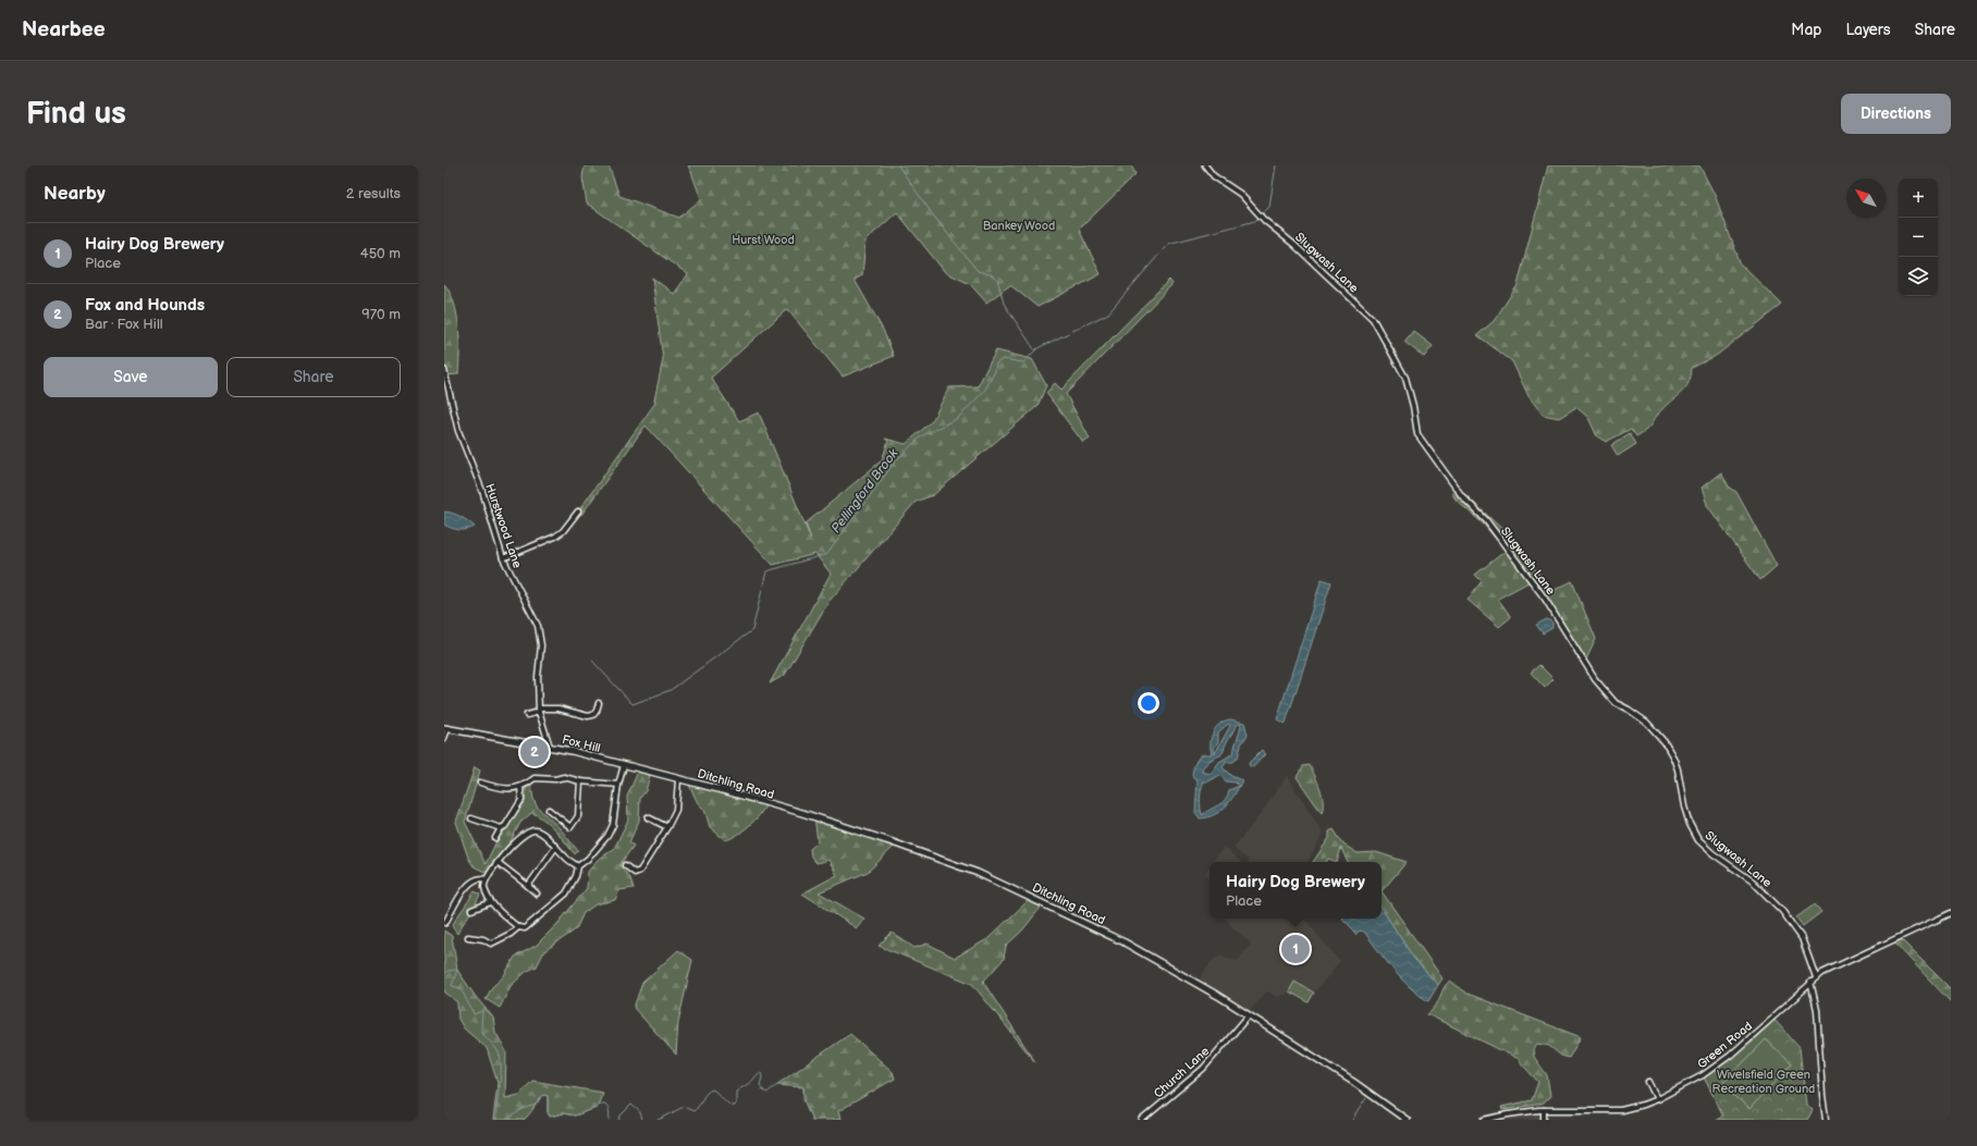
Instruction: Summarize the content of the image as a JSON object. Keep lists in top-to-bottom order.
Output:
{
  "streets": {
    "main road": ["Fox Hill", "Ditchling Road"],
    "street": [
      "Slugwash Lane",
      "Hurstwood Lane",
      "Green Road",
      "Church Lane"
    ]
  },
  "crossings": [
    ["Slugwash Lane", "Green Road"],
    ["Hurstwood Lane", "Fox Hill"],
    ["Fox Hill", "Ditchling Road"],
    ["Ditchling Road", "Church Lane"]
  ],
  "water": ["Pellingford Brook"],
  "parks": ["Bankey Wood", "Hurst Wood", "Wivelsfield Green Recreation Ground"],
  "north": "top left",
  "page": {
    "header": "Nearbee",
    "nav": ["Map", "Layers", "Share"],
    "buttons": [
      "Directions",
      ["Save", "Share"]
    ],
    "title": "Find us",
    "heading": ["Nearby", "2 results"],
    "map_buttons": ["+", "−"],
    "list": [
      {
        "mark": "1",
        "name": "Hairy Dog Brewery",
        "note": "Place",
        "value": "450 m"
      },
      {
        "mark": "2",
        "name": "Fox and Hounds",
        "note": "Bar · Fox Hill",
        "value": "970 m"
      }
    ],
    "pins": ["2", "1"],
    "popup": ["Hairy Dog Brewery", "Place"]
  }
}
